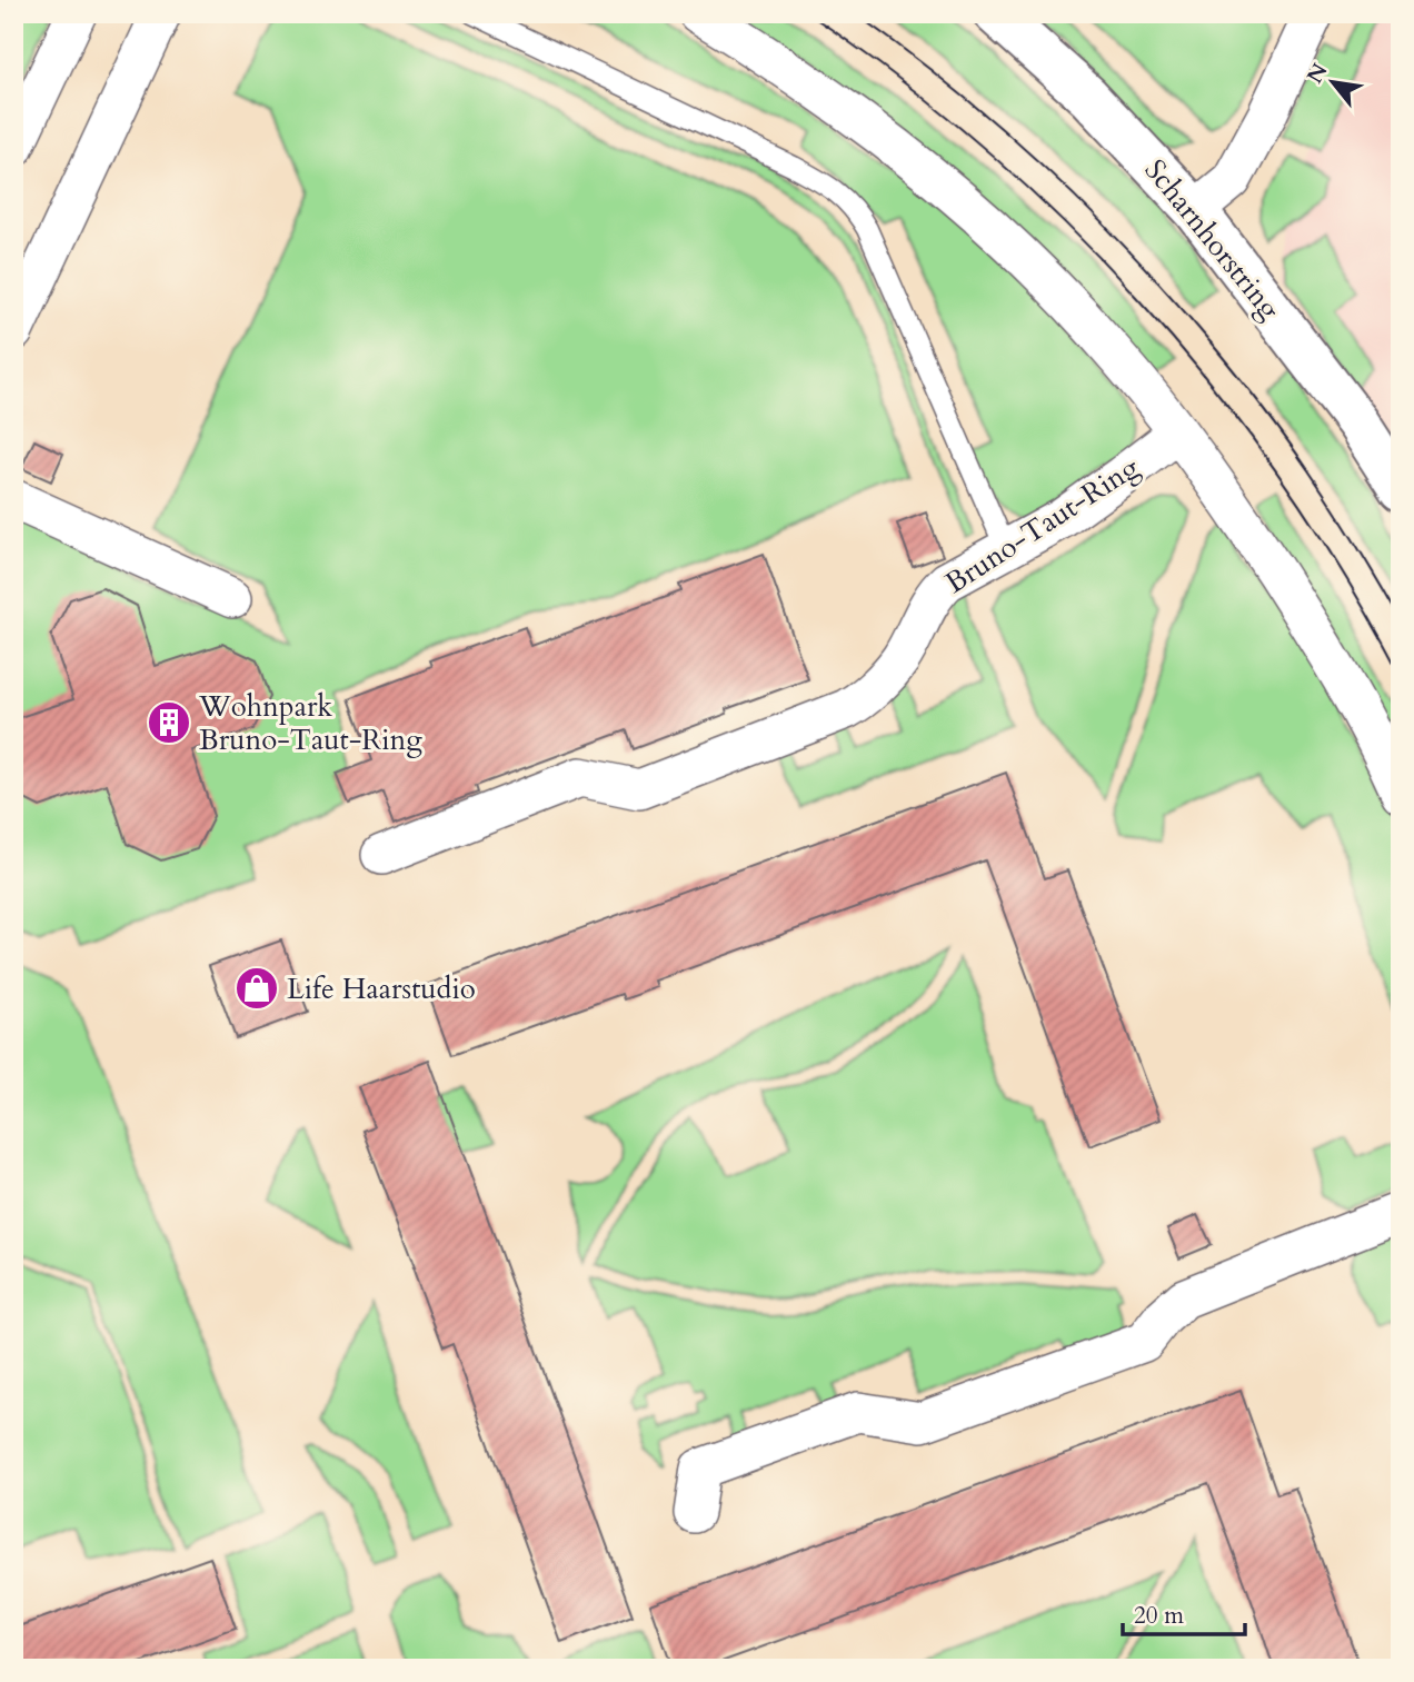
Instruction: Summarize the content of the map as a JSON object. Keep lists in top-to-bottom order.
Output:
{
  "streets": {
    "street": ["Scharnhorstring", "Bruno-Taut-Ring"]
  },
  "places": {
    "building": ["Wohnpark Bruno-Taut-Ring"],
    "shop": ["Life Haarstudio"]
  },
  "scale_bar": "20 m",
  "north": "top left"
}
